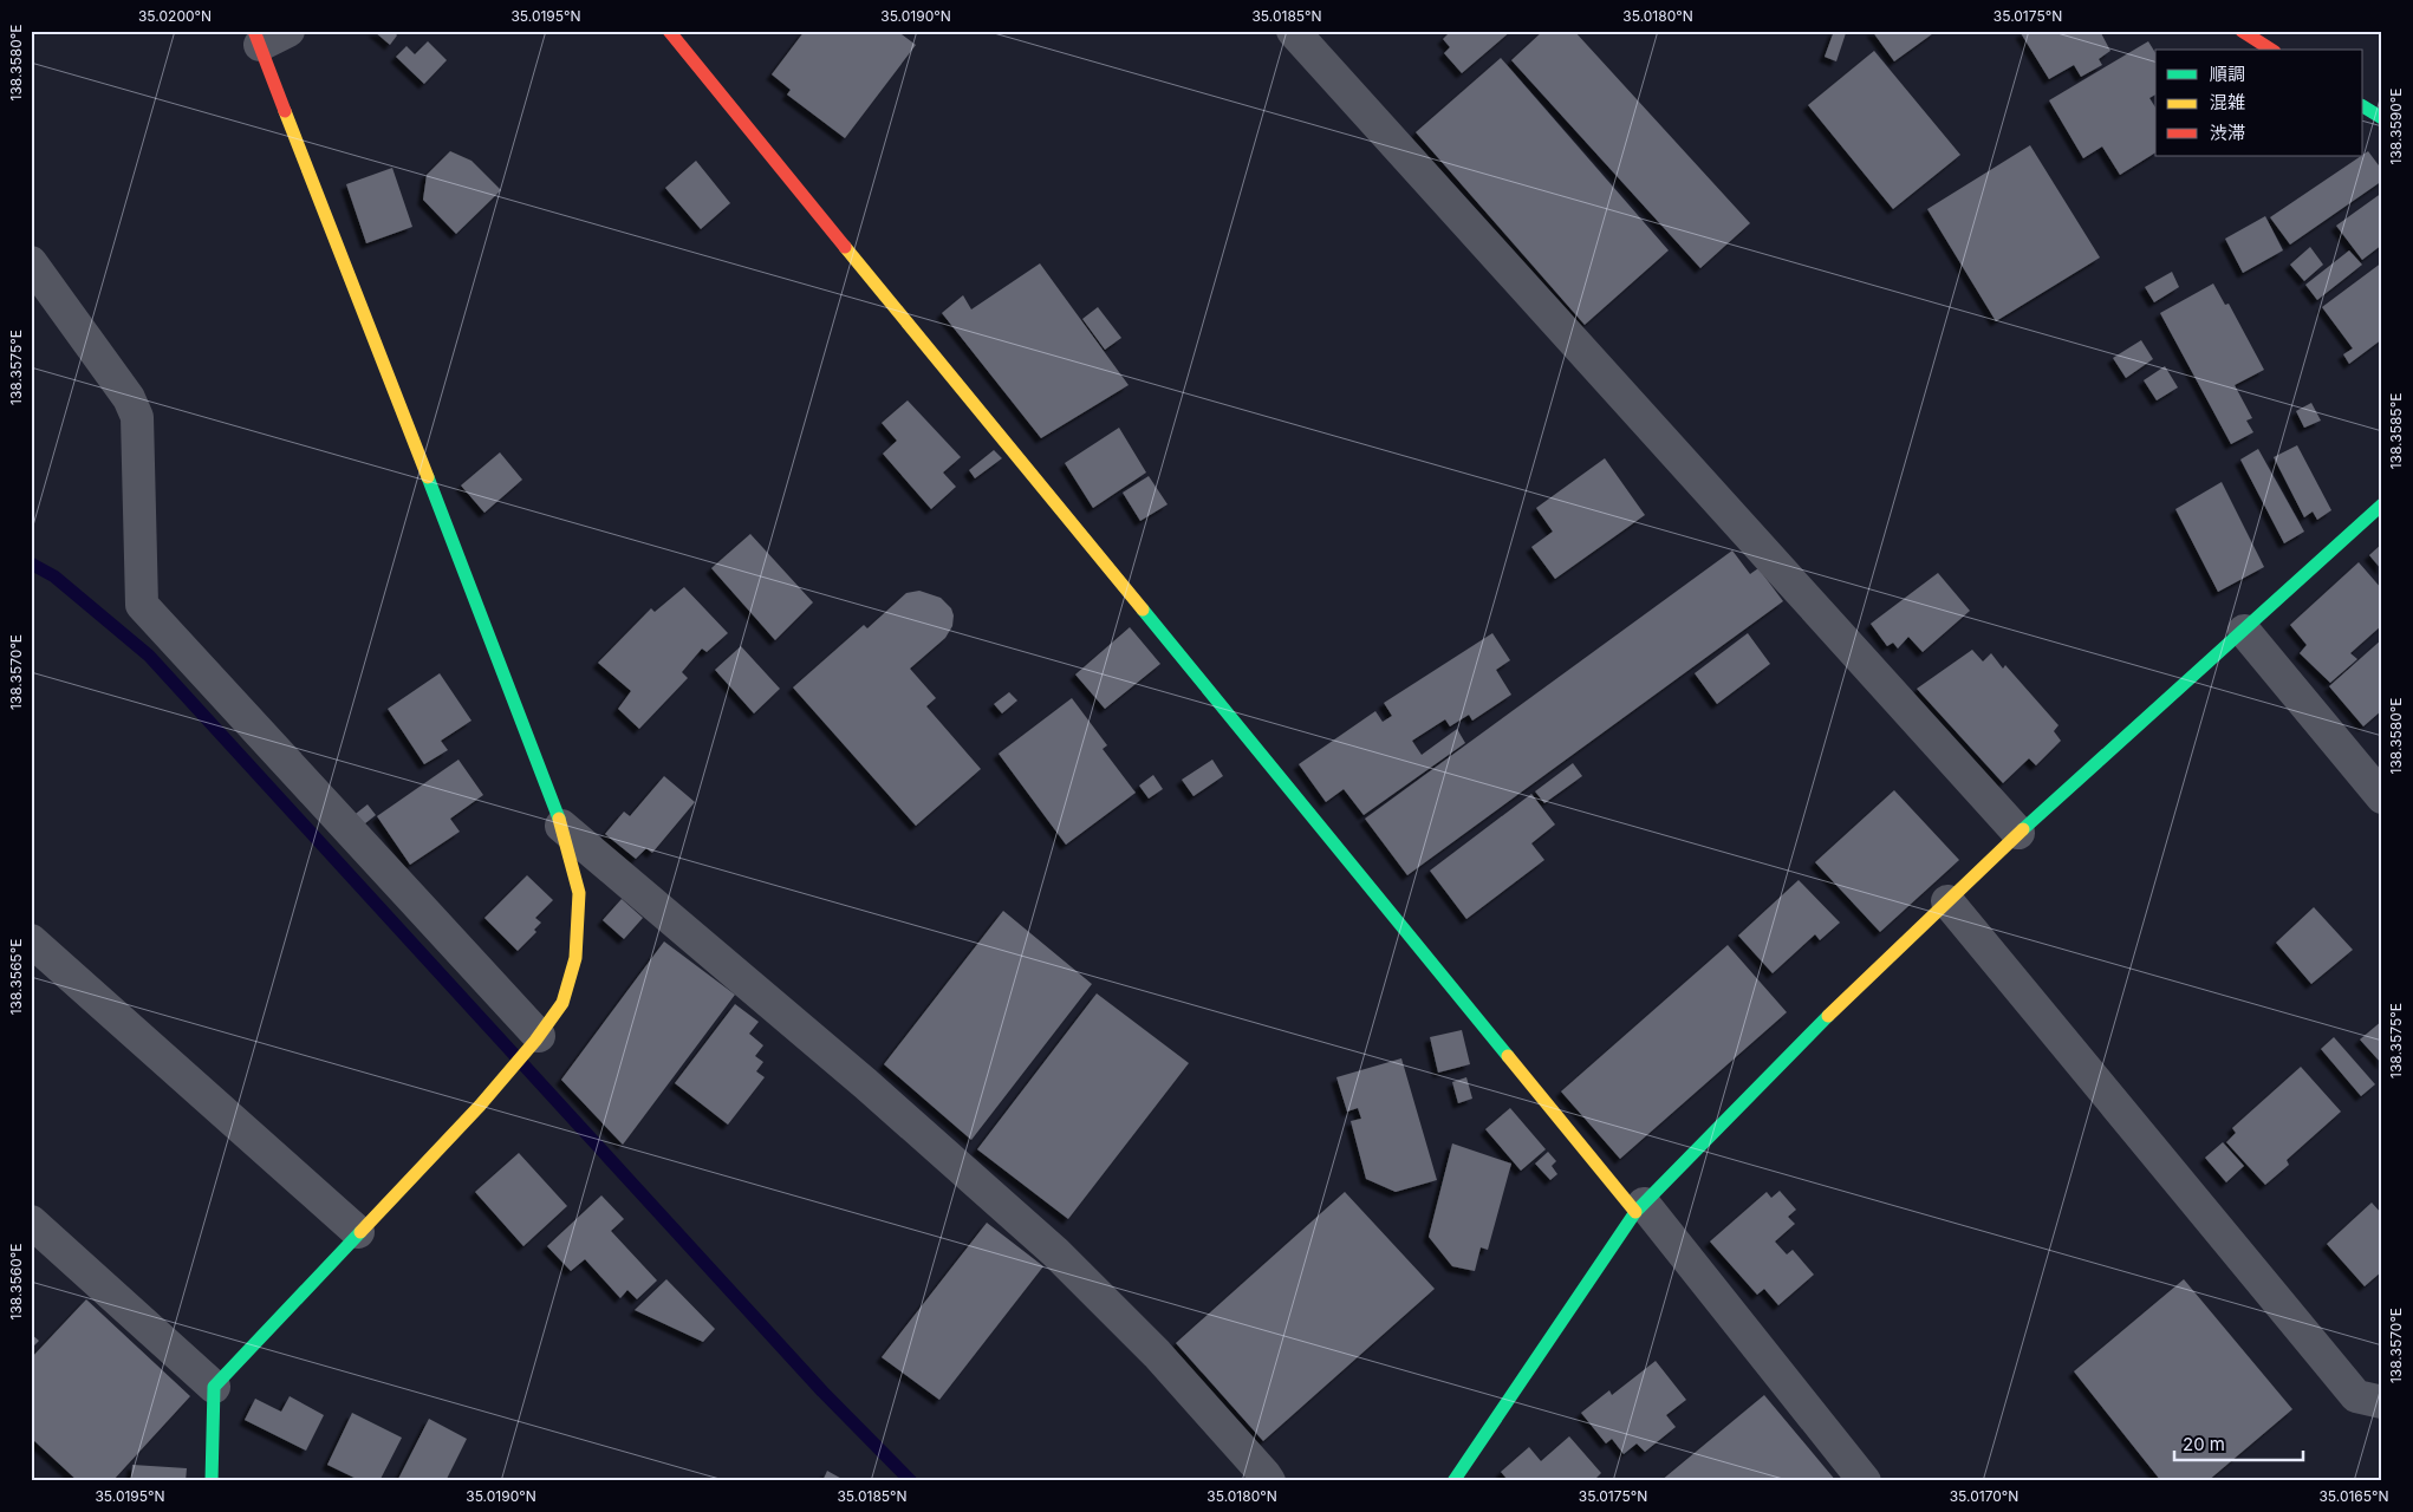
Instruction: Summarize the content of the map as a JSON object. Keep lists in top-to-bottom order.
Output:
{
  "legend": ["順調", "混雑", "渋滞"],
  "scale_bar": "20 m",
  "coordinates": [
    "35.0200°N",
    "35.0195°N",
    "35.0190°N",
    "35.0185°N",
    "35.0180°N",
    "35.0175°N",
    "138.3580°E",
    "138.3590°E",
    "138.3575°E",
    "138.3585°E",
    "138.3570°E",
    "138.3565°E",
    "138.3560°E",
    "35.0170°N",
    "35.0165°N"
  ]
}
